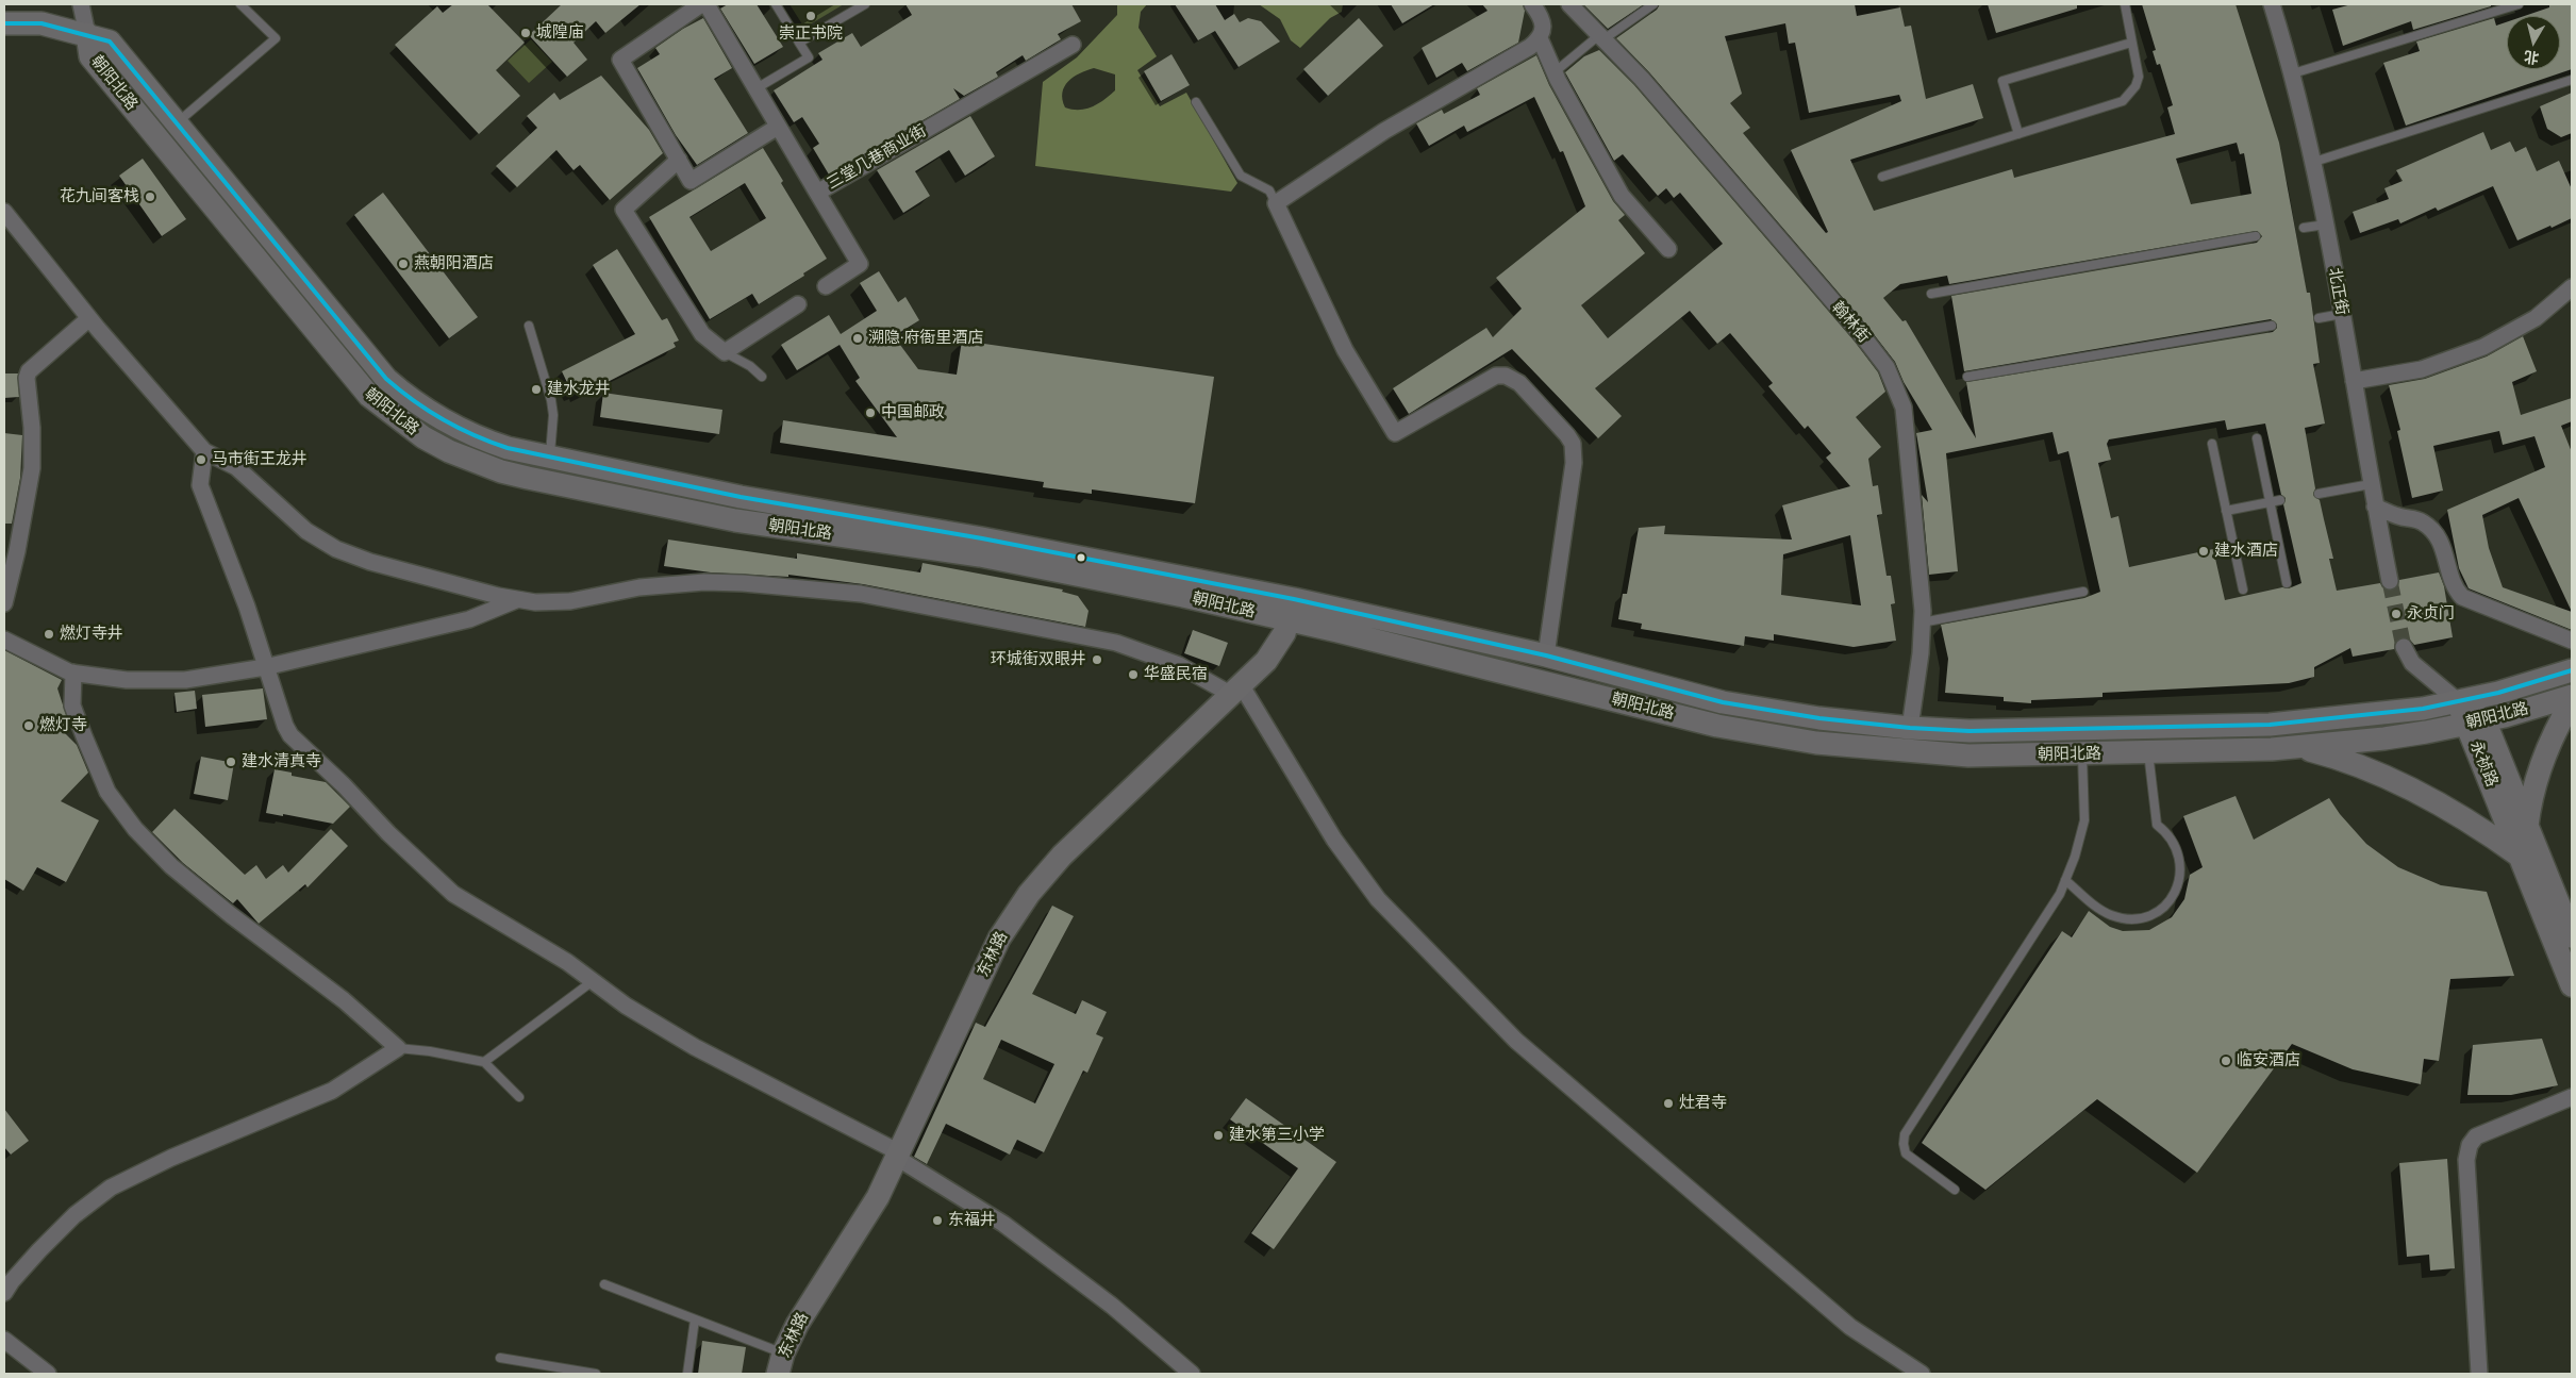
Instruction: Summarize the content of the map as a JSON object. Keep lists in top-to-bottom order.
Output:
{
  "streets": {
    "main road": ["朝阳北路", "永祯路", "东林路"],
    "street": ["三堂几巷商业街", "北正街", "翰林街"]
  },
  "crossings": [
    ["朝阳北路", "翰林街"],
    ["朝阳北路", "永祯路"],
    ["朝阳北路", "东林路"]
  ],
  "places": [
    "崇正书院",
    "城隍庙",
    "花九间客栈",
    "燕朝阳酒店",
    "溯隐·府衙里酒店",
    "建水龙井",
    "中国邮政",
    "马市街王龙井",
    "建水酒店",
    "永贞门",
    "燃灯寺井",
    "环城街双眼井",
    "华盛民宿",
    "燃灯寺",
    "建水清真寺",
    "临安酒店",
    "灶君寺",
    "建水第三小学",
    "东福井"
  ],
  "north": "bottom"
}
